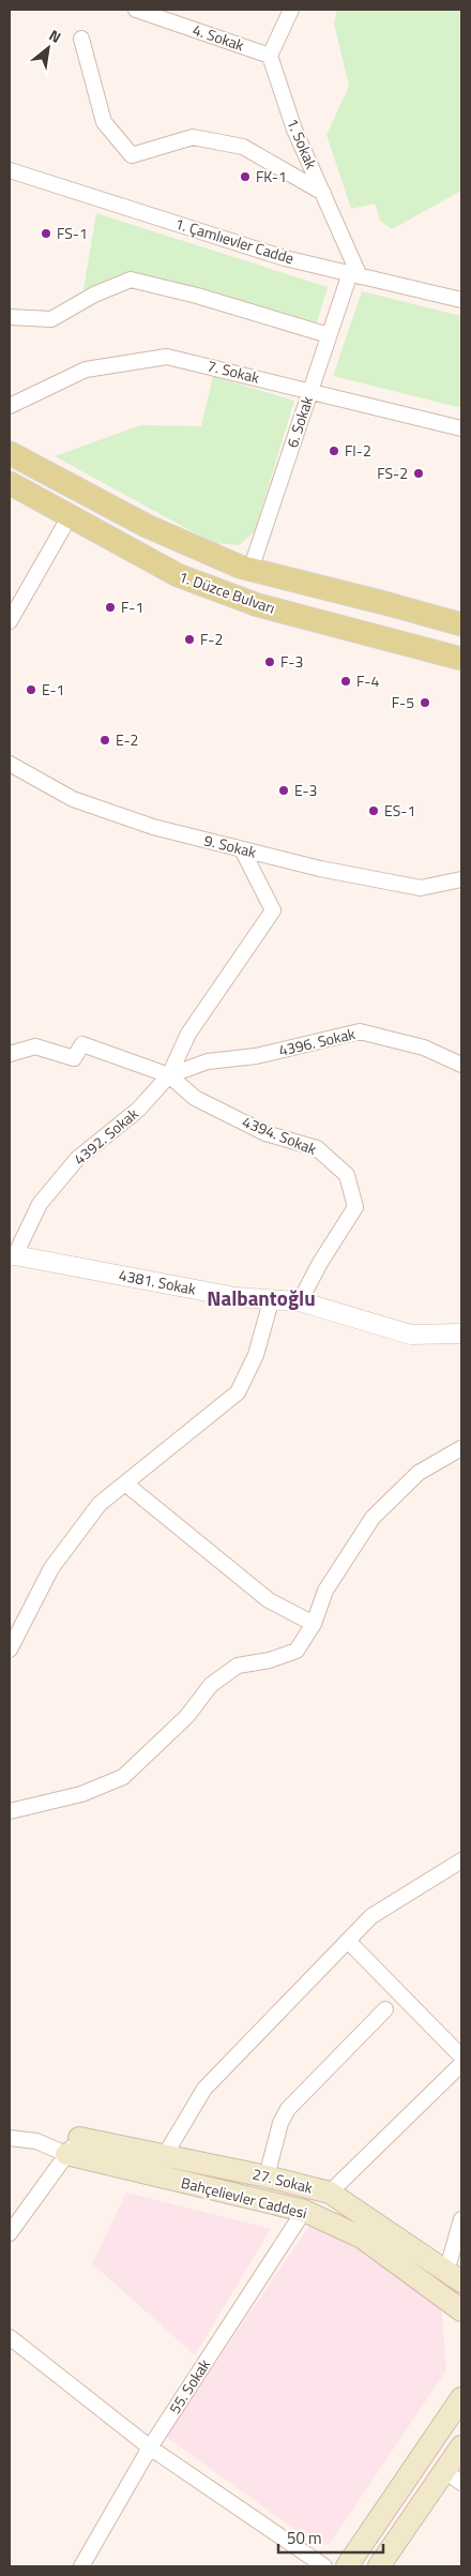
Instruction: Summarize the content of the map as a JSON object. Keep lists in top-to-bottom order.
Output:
{
  "streets": {
    "main road": ["1. Düzce Bulvarı", "27. Sokak", "Bahçelievler Caddesi"],
    "street": [
      "4. Sokak",
      "1. Sokak",
      "1. Çamlıevler Cadde",
      "7. Sokak",
      "6. Sokak",
      "9. Sokak",
      "4396. Sokak",
      "4394. Sokak",
      "4392. Sokak",
      "4381. Sokak",
      "55. Sokak"
    ]
  },
  "crossings": [
    ["4. Sokak", "1. Sokak"],
    ["1. Sokak", "1. Çamlıevler Cadde"],
    ["1. Sokak", "6. Sokak"],
    ["1. Çamlıevler Cadde", "6. Sokak"],
    ["7. Sokak", "6. Sokak"],
    ["6. Sokak", "1. Düzce Bulvarı"],
    ["4396. Sokak", "4394. Sokak"],
    ["4396. Sokak", "4392. Sokak"],
    ["4394. Sokak", "4392. Sokak"],
    ["4394. Sokak", "4381. Sokak"],
    ["4392. Sokak", "4381. Sokak"],
    ["27. Sokak", "Bahçelievler Caddesi"],
    ["Bahçelievler Caddesi", "55. Sokak"]
  ],
  "districts": ["Nalbantoğlu"],
  "places": [
    "FK-1",
    "FS-1",
    "FI-2",
    "FS-2",
    "F-1",
    "F-2",
    "F-3",
    "F-4",
    "E-1",
    "F-5",
    "E-2",
    "E-3",
    "ES-1"
  ],
  "scale_bar": "50 m",
  "north": "top right"
}
